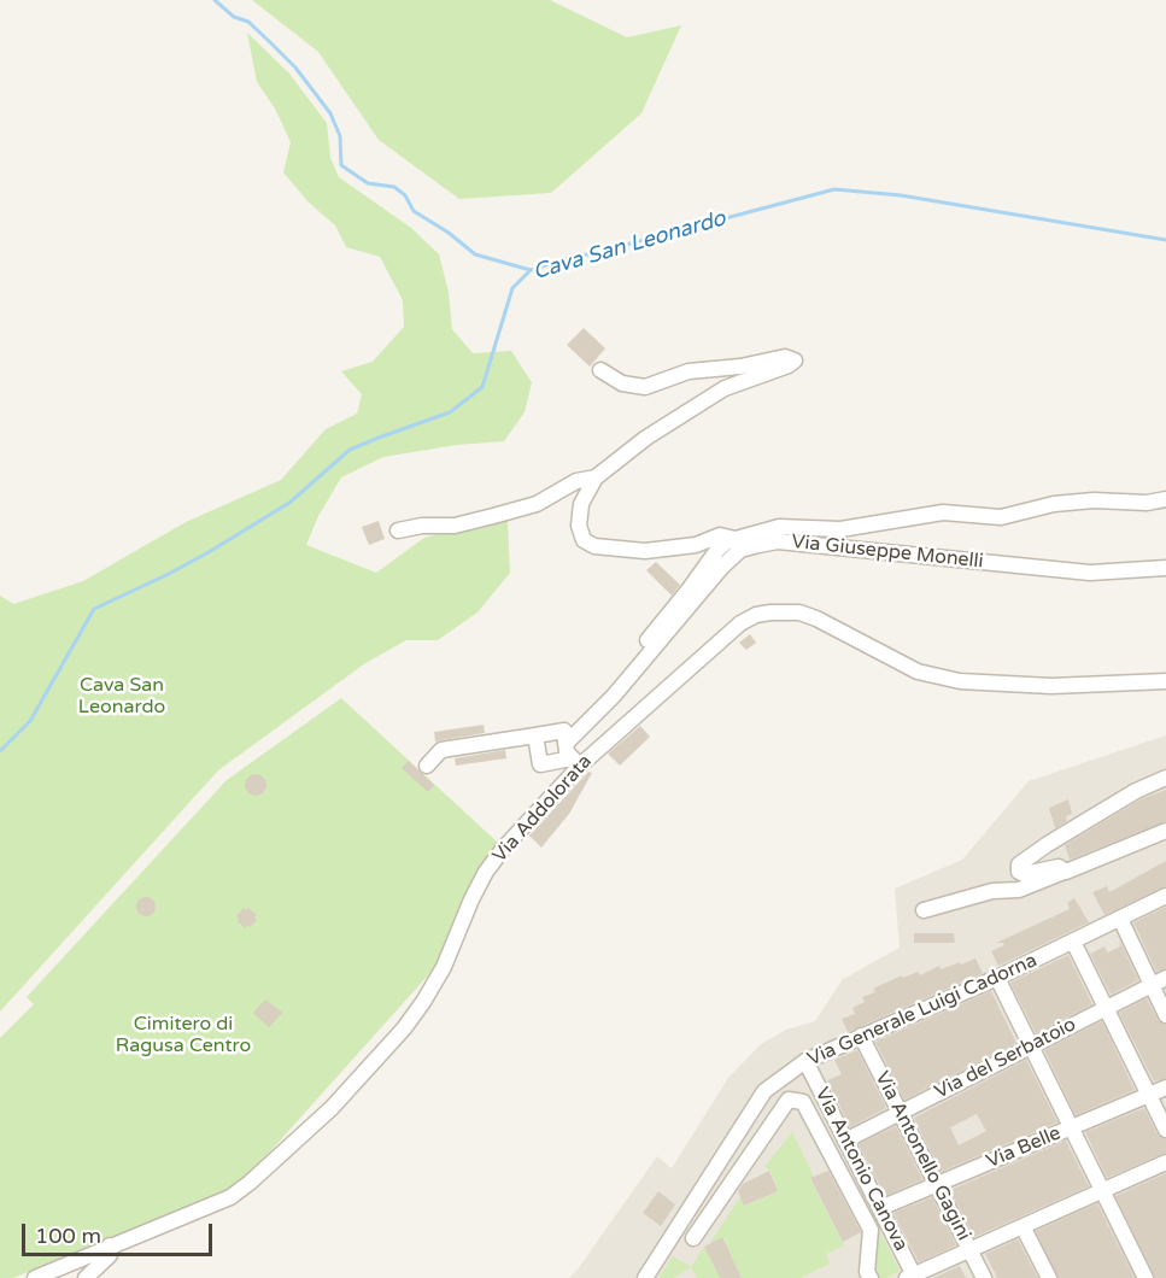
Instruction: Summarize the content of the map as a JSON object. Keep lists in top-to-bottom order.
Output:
{
  "streets": {
    "street": [
      "Via Giuseppe Monelli",
      "Via Addolorata",
      "Via Generale Luigi Cadorna",
      "Via del Serbatoio",
      "Via Belle",
      "Via Antonello Gagini",
      "Via Antonio Canova"
    ]
  },
  "crossings": [
    ["Via Generale Luigi Cadorna", "Via Antonello Gagini"],
    ["Via Generale Luigi Cadorna", "Via Antonio Canova"],
    ["Via del Serbatoio", "Via Antonello Gagini"],
    ["Via del Serbatoio", "Via Antonio Canova"],
    ["Via Belle", "Via Antonello Gagini"],
    ["Via Belle", "Via Antonio Canova"]
  ],
  "water": ["Cava San Leonardo"],
  "parks": ["Cava San Leonardo", "Cimitero di Ragusa Centro"],
  "scale_bar": "100 m"
}
